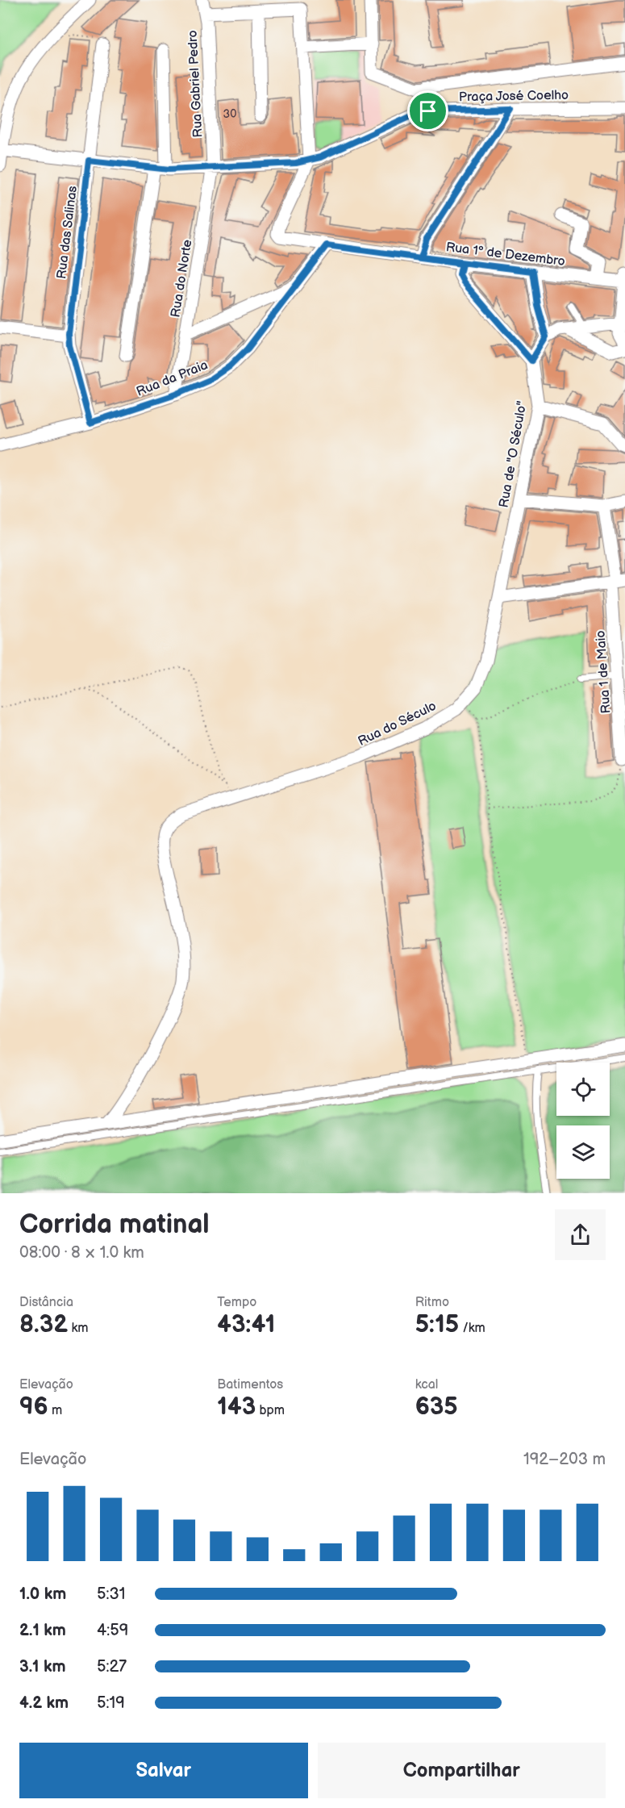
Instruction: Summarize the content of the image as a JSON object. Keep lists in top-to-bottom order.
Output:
{
  "streets": {
    "street": [
      "Rua Gabriel Pedro",
      "Praça José Coelho",
      "Rua das Salinas",
      "Rua 1º de Dezembro",
      "Rua do Norte",
      "Rua da Praia",
      "Rua de \"O Século\"",
      "Rua 1 de Maio",
      "Rua do Século"
    ]
  },
  "crossings": [
    ["Rua Gabriel Pedro", "Rua do Norte"],
    ["Praça José Coelho", "Rua 1º de Dezembro"],
    ["Rua das Salinas", "Rua da Praia"],
    ["Rua 1º de Dezembro", "Rua da Praia"],
    ["Rua do Norte", "Rua da Praia"],
    ["Rua de \"O Século\"", "Rua do Século"]
  ],
  "house_numbers": ["30"],
  "page": {
    "heading": ["Corrida matinal", "08:00 · 8 × 1.0 km"],
    "stats": [
      ["Distância", "8.32 km"],
      ["Tempo", "43:41"],
      ["Ritmo", "5:15 /km"],
      ["Elevação", "96 m"],
      ["Batimentos", "143 bpm"],
      ["kcal", "635"]
    ],
    "chart": ["Elevação", "192–203 m"],
    "list": [
      {
        "name": "1.0 km",
        "note": "5:31"
      },
      {
        "name": "2.1 km",
        "note": "4:59"
      },
      {
        "name": "3.1 km",
        "note": "5:27"
      },
      {
        "name": "4.2 km",
        "note": "5:19"
      }
    ],
    "buttons": ["Salvar", "Compartilhar"]
  }
}
